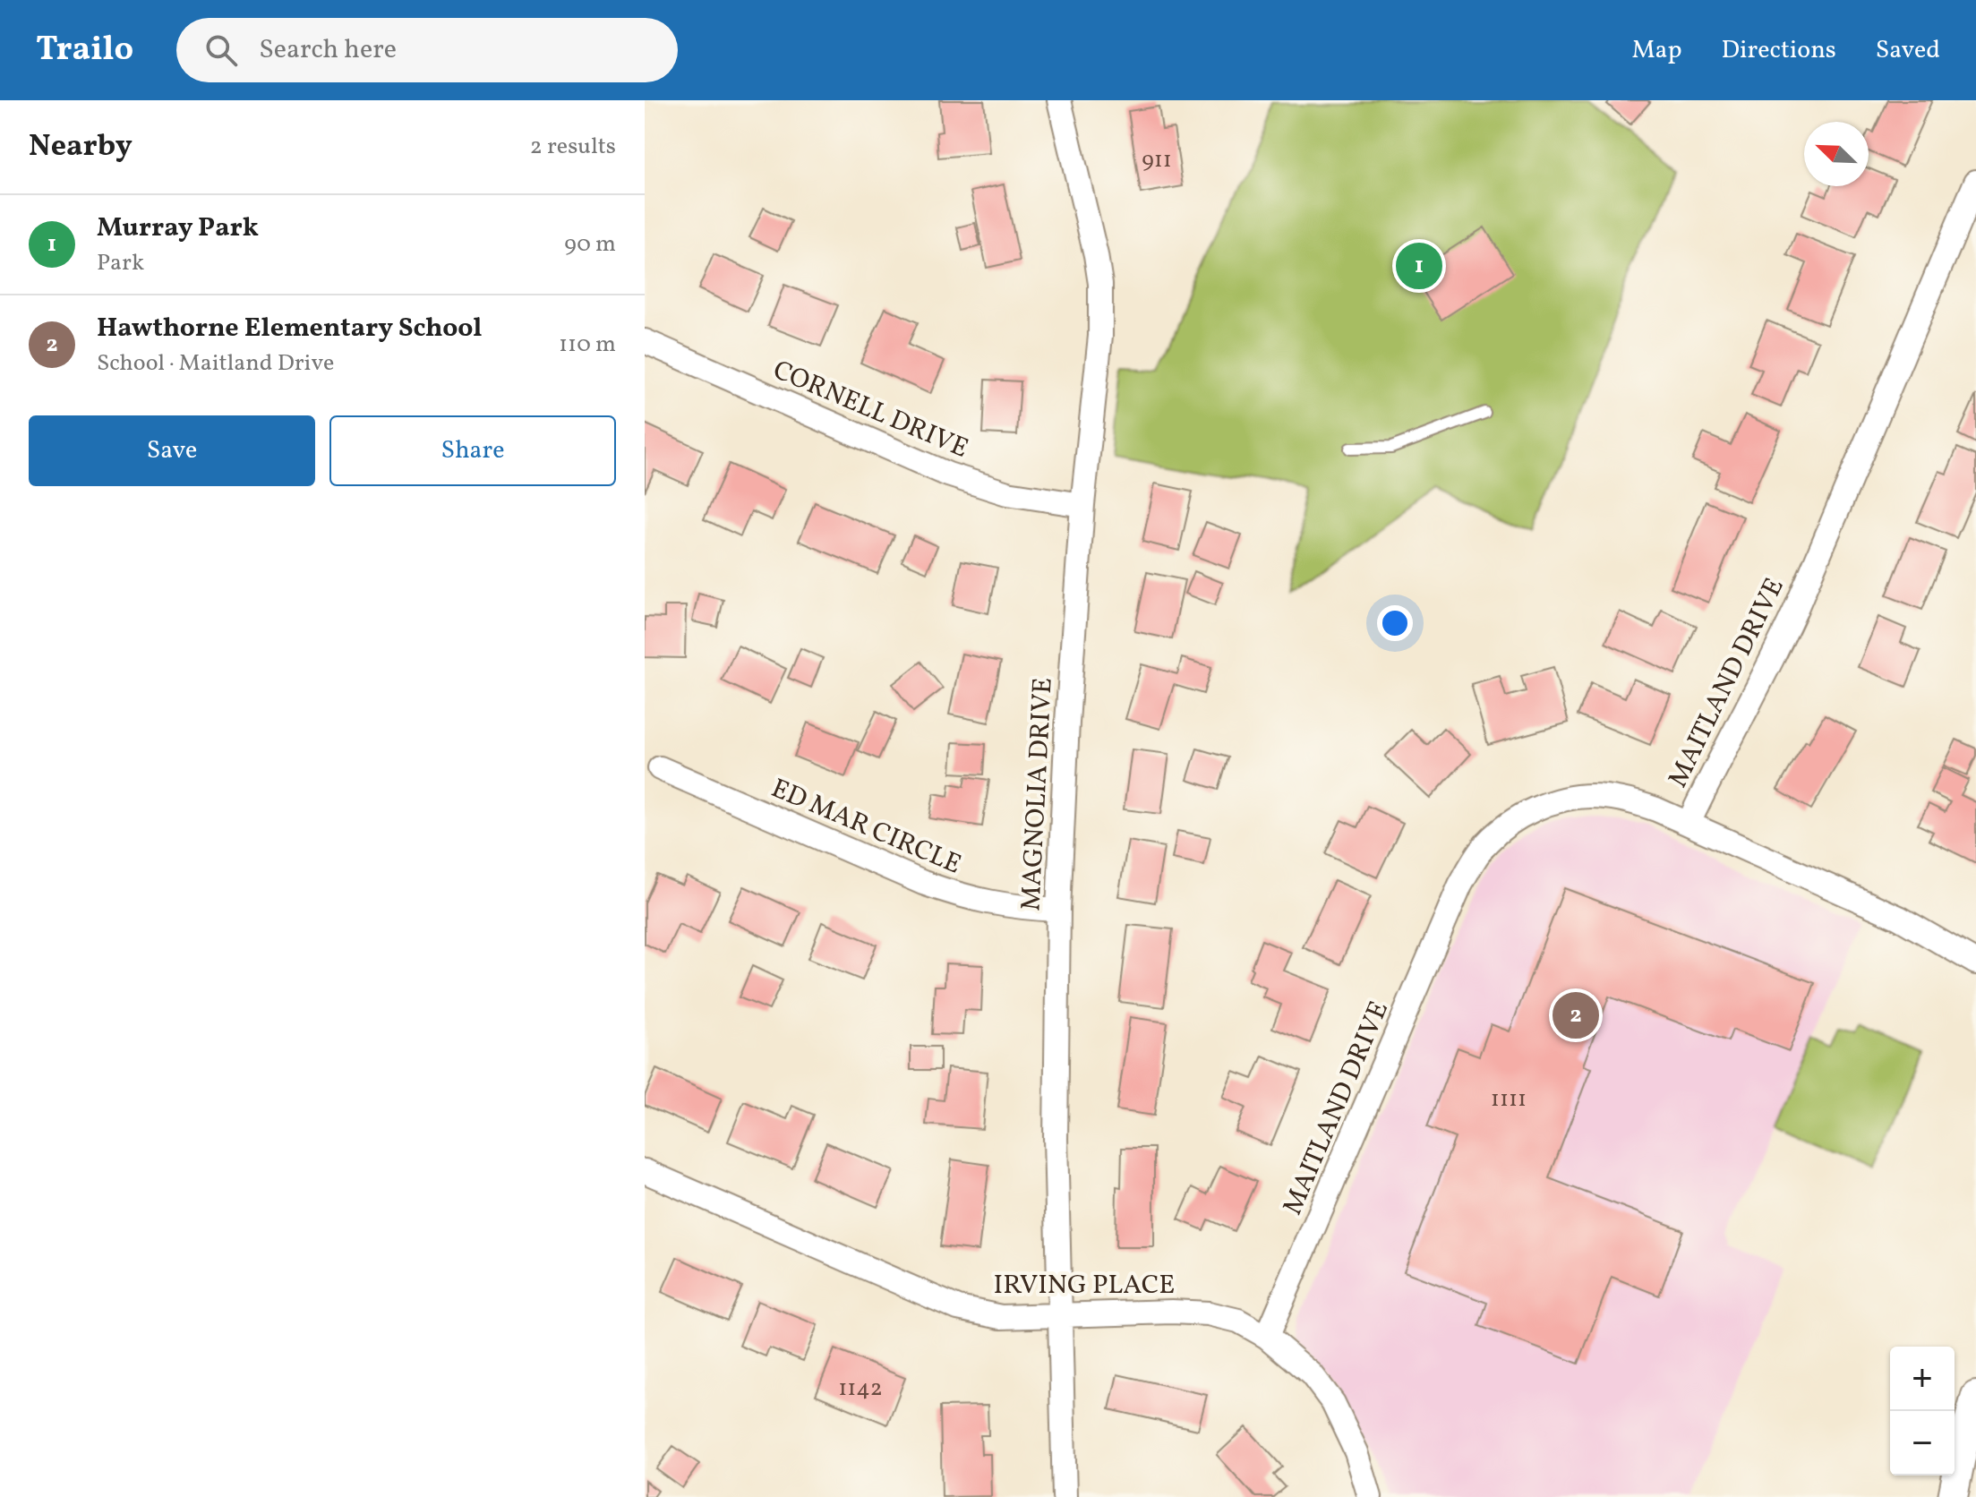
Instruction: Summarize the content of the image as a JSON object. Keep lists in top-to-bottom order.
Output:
{
  "streets": {
    "street": [
      "CORNELL DRIVE",
      "MAITLAND DRIVE",
      "MAGNOLIA DRIVE",
      "ED MAR CIRCLE",
      "IRVING PLACE"
    ]
  },
  "crossings": [
    ["CORNELL DRIVE", "MAGNOLIA DRIVE"],
    ["MAITLAND DRIVE", "IRVING PLACE"],
    ["MAGNOLIA DRIVE", "ED MAR CIRCLE"],
    ["MAGNOLIA DRIVE", "IRVING PLACE"]
  ],
  "house_numbers": ["911", "1111", "1142"],
  "north": "top left",
  "page": {
    "header": "Trailo",
    "search": "Search here",
    "nav": ["Map", "Directions", "Saved"],
    "heading": ["Nearby", "2 results"],
    "list": [
      {
        "mark": "1",
        "name": "Murray Park",
        "note": "Park",
        "value": "90 m"
      },
      {
        "mark": "2",
        "name": "Hawthorne Elementary School",
        "note": "School · Maitland Drive",
        "value": "110 m"
      }
    ],
    "pins": ["1", "2"],
    "buttons": ["Save", "Share"],
    "map_buttons": ["+", "−"]
  }
}
